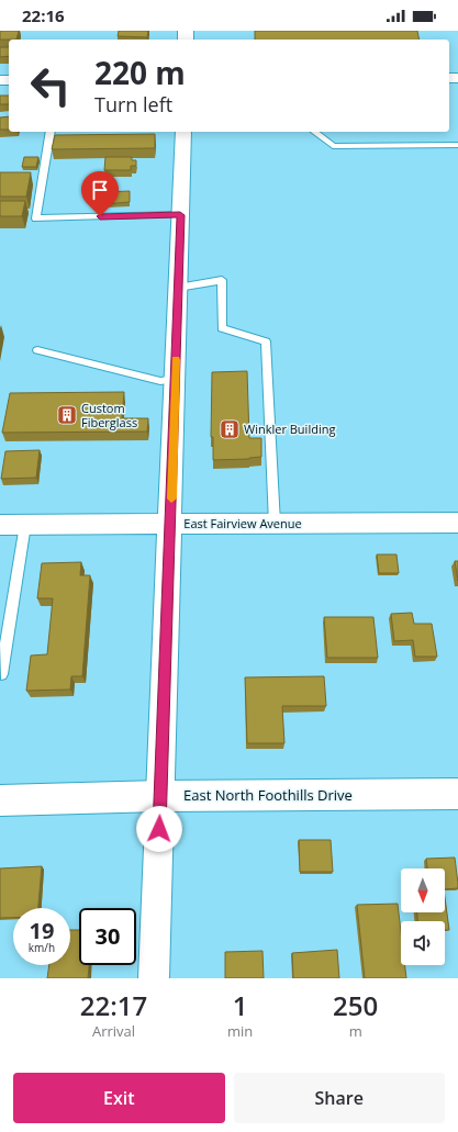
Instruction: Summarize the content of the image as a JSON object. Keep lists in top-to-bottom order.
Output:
{
  "streets": {
    "main road": ["East North Foothills Drive"],
    "street": ["East Fairview Avenue"]
  },
  "places": {
    "building": ["Custom Fiberglass", "Winkler Building"]
  },
  "north": "bottom",
  "page": {
    "status": "22:16",
    "turn": ["220 m", "Turn left"],
    "speed": "19 km/h",
    "limit": "30",
    "eta": [
      "22:17",
      "Arrival",
      "1",
      "min",
      "250",
      "m"
    ],
    "buttons": ["Exit", "Share"]
  }
}
